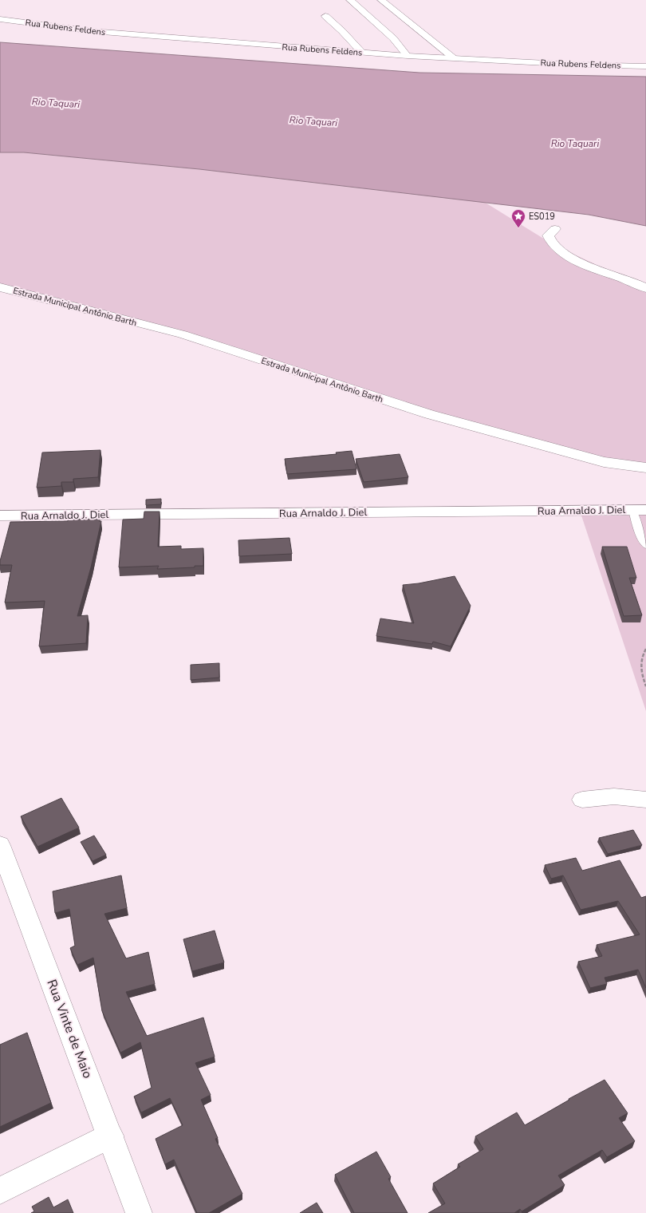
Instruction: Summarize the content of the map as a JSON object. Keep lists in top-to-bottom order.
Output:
{
  "streets": {
    "street": [
      "Rua Rubens Feldens",
      "Estrada Municipal Antônio Barth",
      "Rua Arnaldo J. Diel",
      "Rua Vinte de Maio"
    ]
  },
  "water": ["Rio Taquari"],
  "places": {
    "place": ["ES019"]
  }
}
